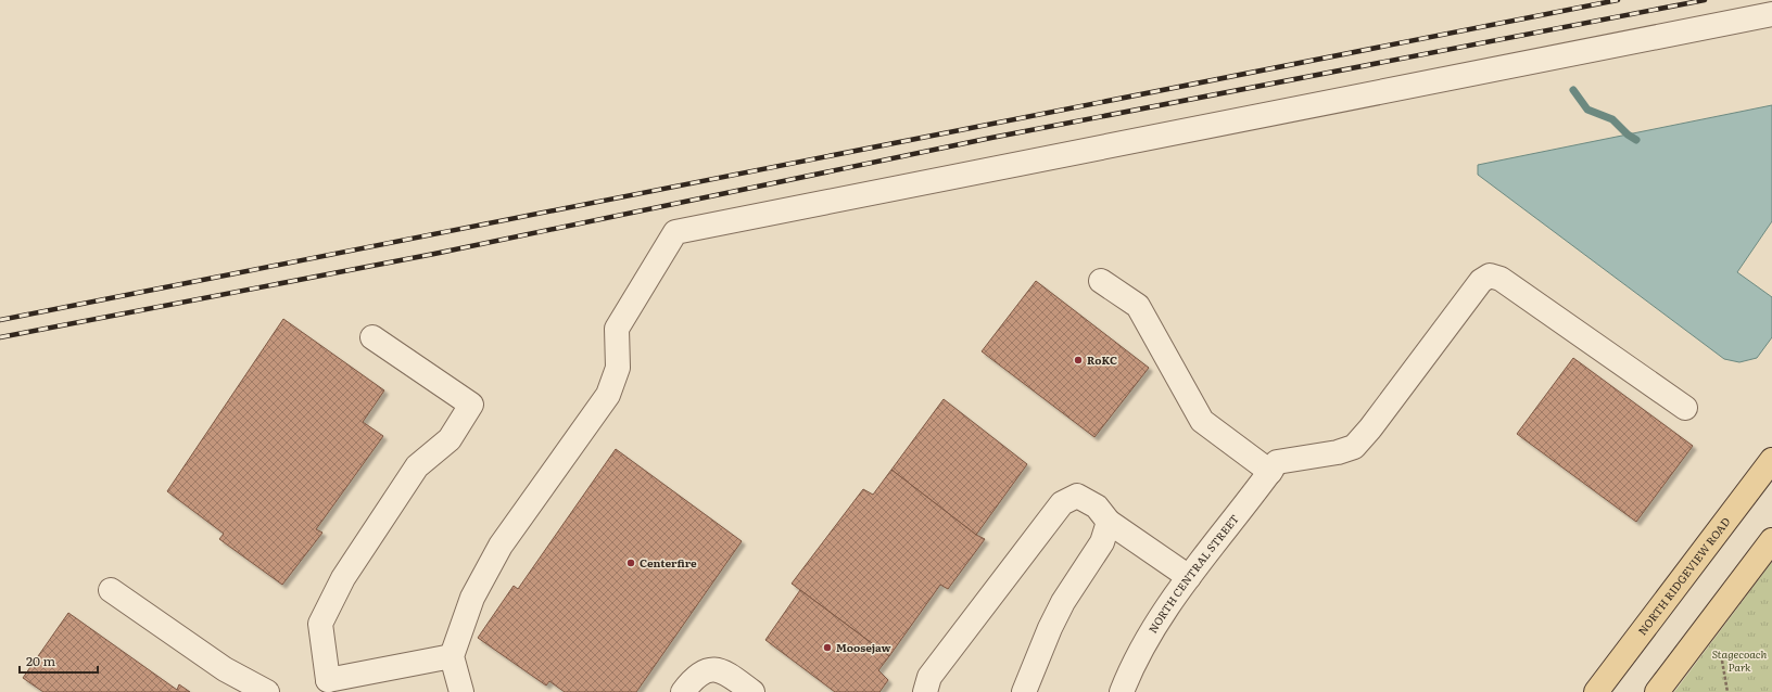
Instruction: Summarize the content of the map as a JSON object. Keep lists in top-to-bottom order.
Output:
{
  "streets": {
    "main road": ["NORTH RIDGEVIEW ROAD"],
    "street": ["NORTH CENTRAL STREET"]
  },
  "parks": ["Stagecoach Park"],
  "places": ["RoKC", "Centerfire", "Moosejaw"],
  "scale_bar": "20 m"
}
